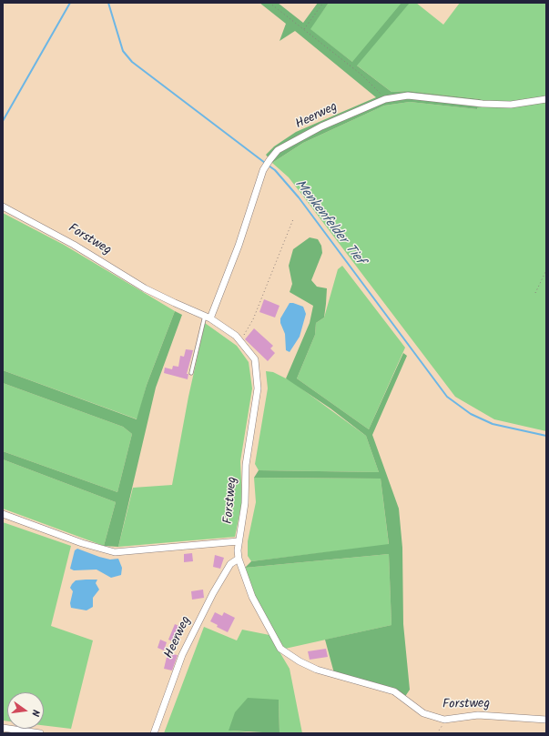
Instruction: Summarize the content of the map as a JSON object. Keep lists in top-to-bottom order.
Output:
{
  "streets": {
    "street": ["Heerweg", "Forstweg"]
  },
  "crossings": [
    ["Heerweg", "Forstweg"]
  ],
  "water": ["Menkenfelder Tief"],
  "north": "right"
}
